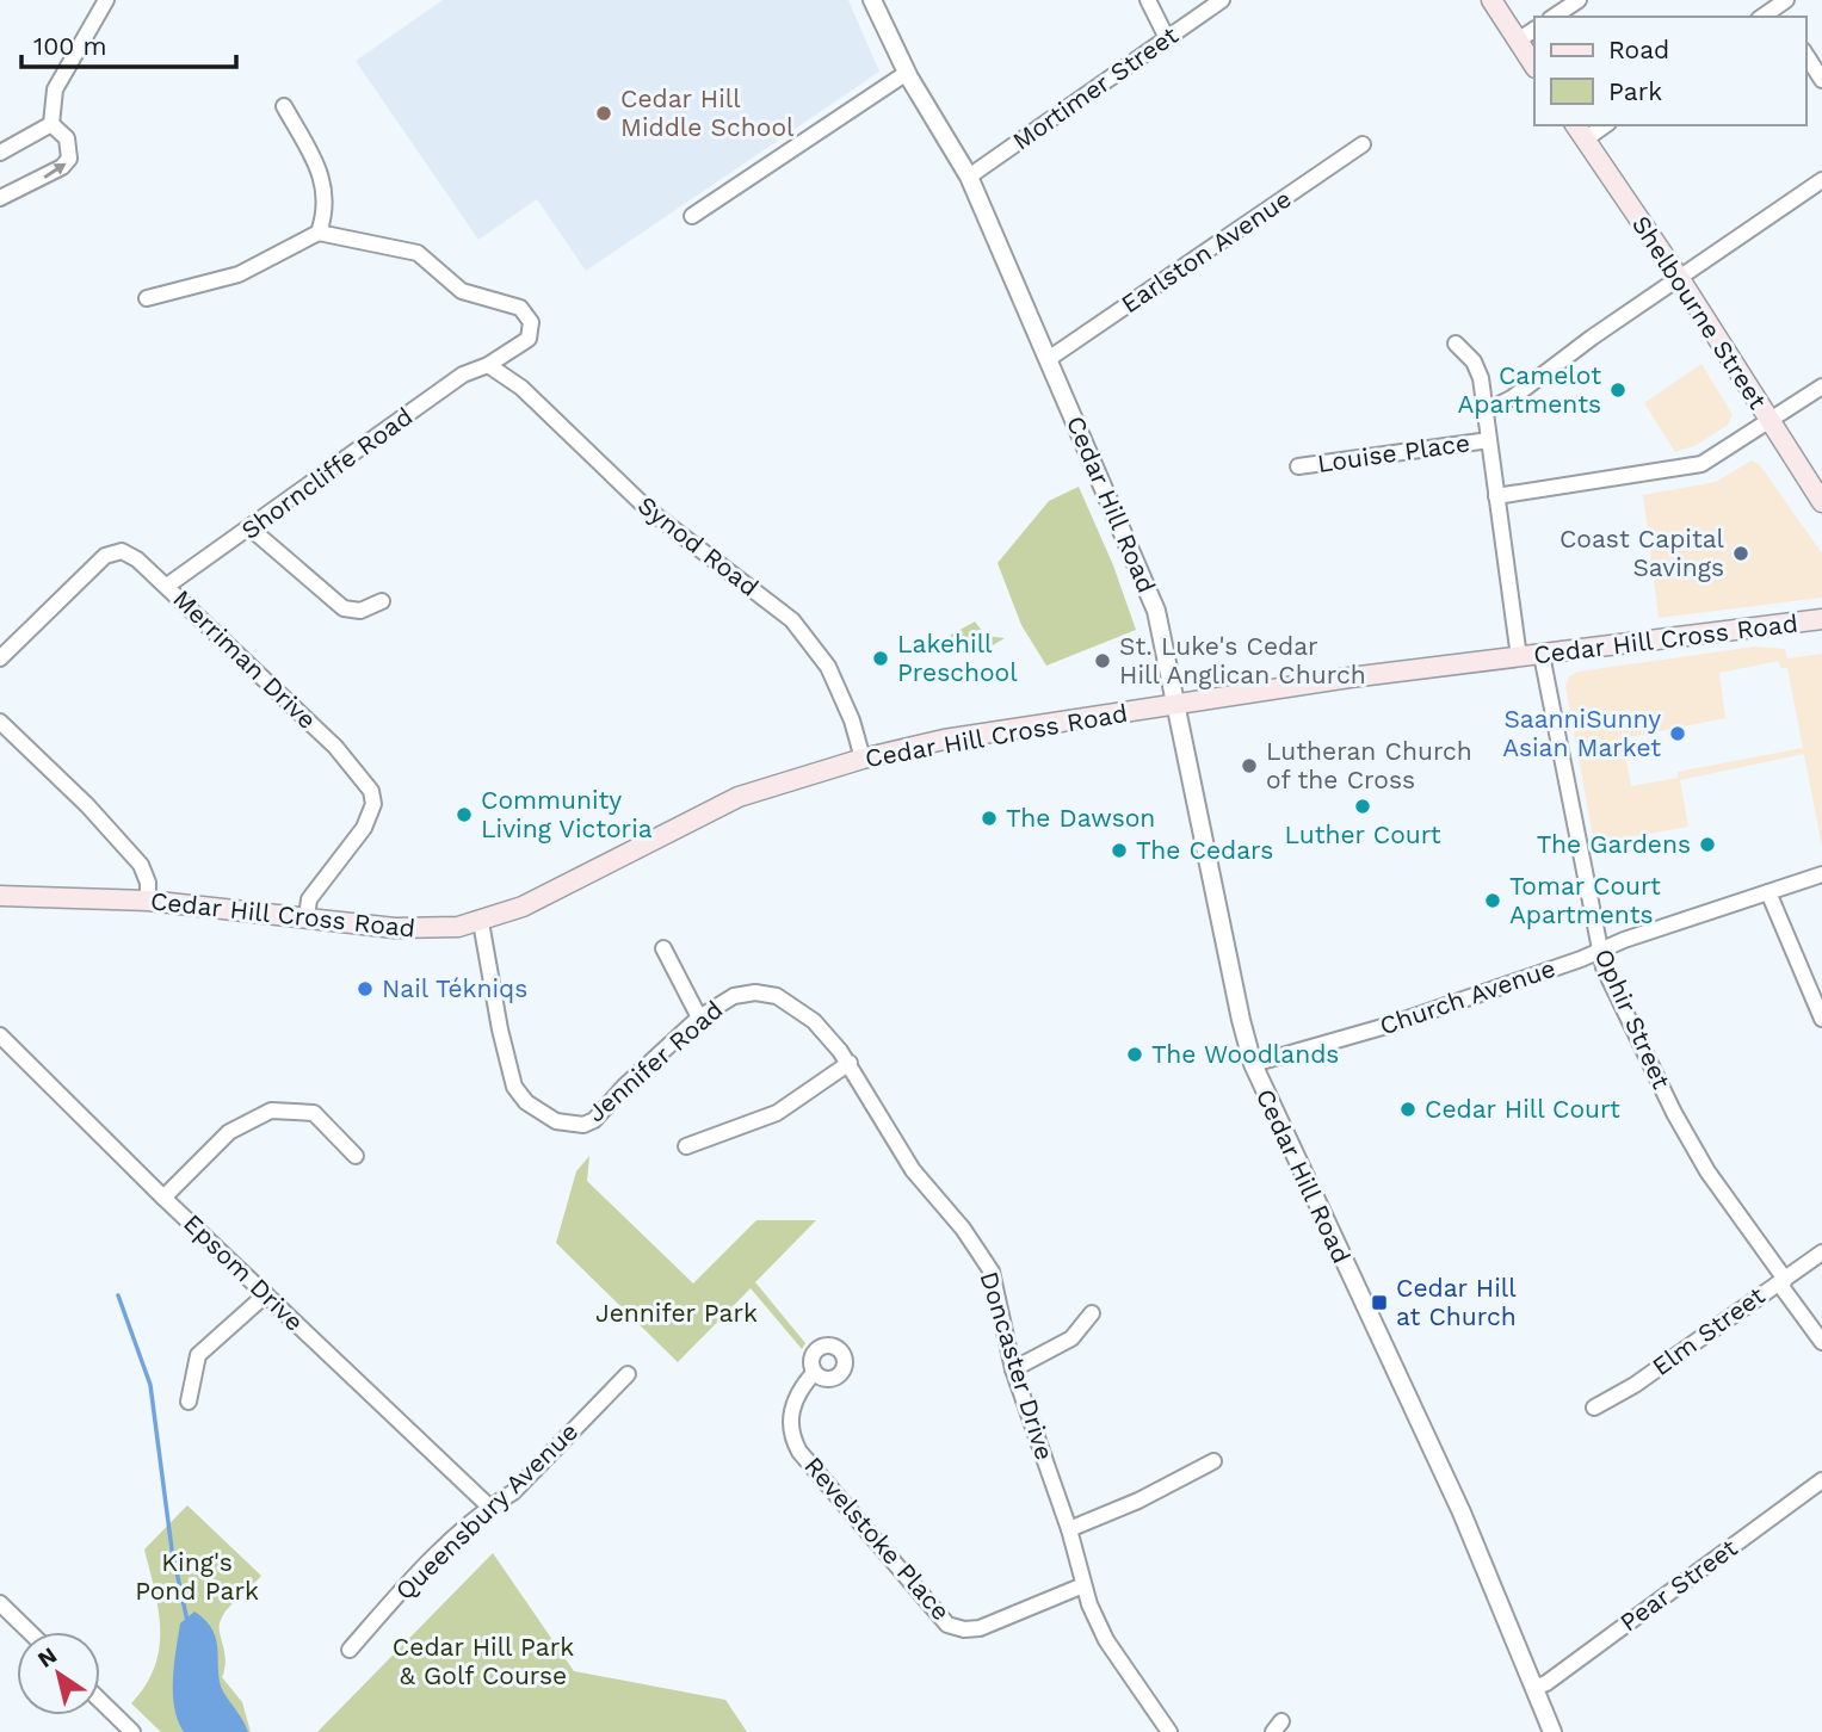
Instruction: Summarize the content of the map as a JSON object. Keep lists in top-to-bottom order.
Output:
{
  "streets": {
    "main road": ["Shelbourne Street", "Cedar Hill Cross Road"],
    "street": [
      "Mortimer Street",
      "Earlston Avenue",
      "Louise Place",
      "Shorncliffe Road",
      "Cedar Hill Road",
      "Synod Road",
      "Merriman Drive",
      "Church Avenue",
      "Ophir Street",
      "Jennifer Road",
      "Epsom Drive",
      "Elm Street",
      "Doncaster Drive",
      "Queensbury Avenue",
      "Revelstoke Place",
      "Pear Street"
    ]
  },
  "crossings": [
    ["Mortimer Street", "Cedar Hill Road"],
    ["Earlston Avenue", "Cedar Hill Road"],
    ["Shorncliffe Road", "Synod Road"],
    ["Shorncliffe Road", "Merriman Drive"],
    ["Cedar Hill Road", "Cedar Hill Cross Road"],
    ["Cedar Hill Road", "Church Avenue"],
    ["Cedar Hill Road", "Pear Street"],
    ["Synod Road", "Cedar Hill Cross Road"],
    ["Cedar Hill Cross Road", "Merriman Drive"],
    ["Cedar Hill Cross Road", "Ophir Street"],
    ["Cedar Hill Cross Road", "Jennifer Road"],
    ["Church Avenue", "Ophir Street"],
    ["Ophir Street", "Elm Street"],
    ["Jennifer Road", "Doncaster Drive"],
    ["Epsom Drive", "Queensbury Avenue"],
    ["Doncaster Drive", "Revelstoke Place"]
  ],
  "parks": ["Jennifer Park", "King's Pond Park", "Cedar Hill Park & Golf Course"],
  "places": {
    "other": [
      "Cedar Hill Middle School",
      "Camelot Apartments",
      "Coast Capital Savings",
      "Lakehill Preschool",
      "St. Luke's Cedar Hill Anglican Church",
      "SaanniSunny Asian Market",
      "Lutheran Church of the Cross",
      "Luther Court",
      "Community Living Victoria",
      "The Dawson",
      "The Gardens",
      "The Cedars",
      "Tomar Court Apartments",
      "Nail Tékniqs",
      "The Woodlands",
      "Cedar Hill Court"
    ],
    "transit": ["Cedar Hill at Church"]
  },
  "legend": ["Road", "Park"],
  "scale_bar": "100 m",
  "north": "top left"
}
